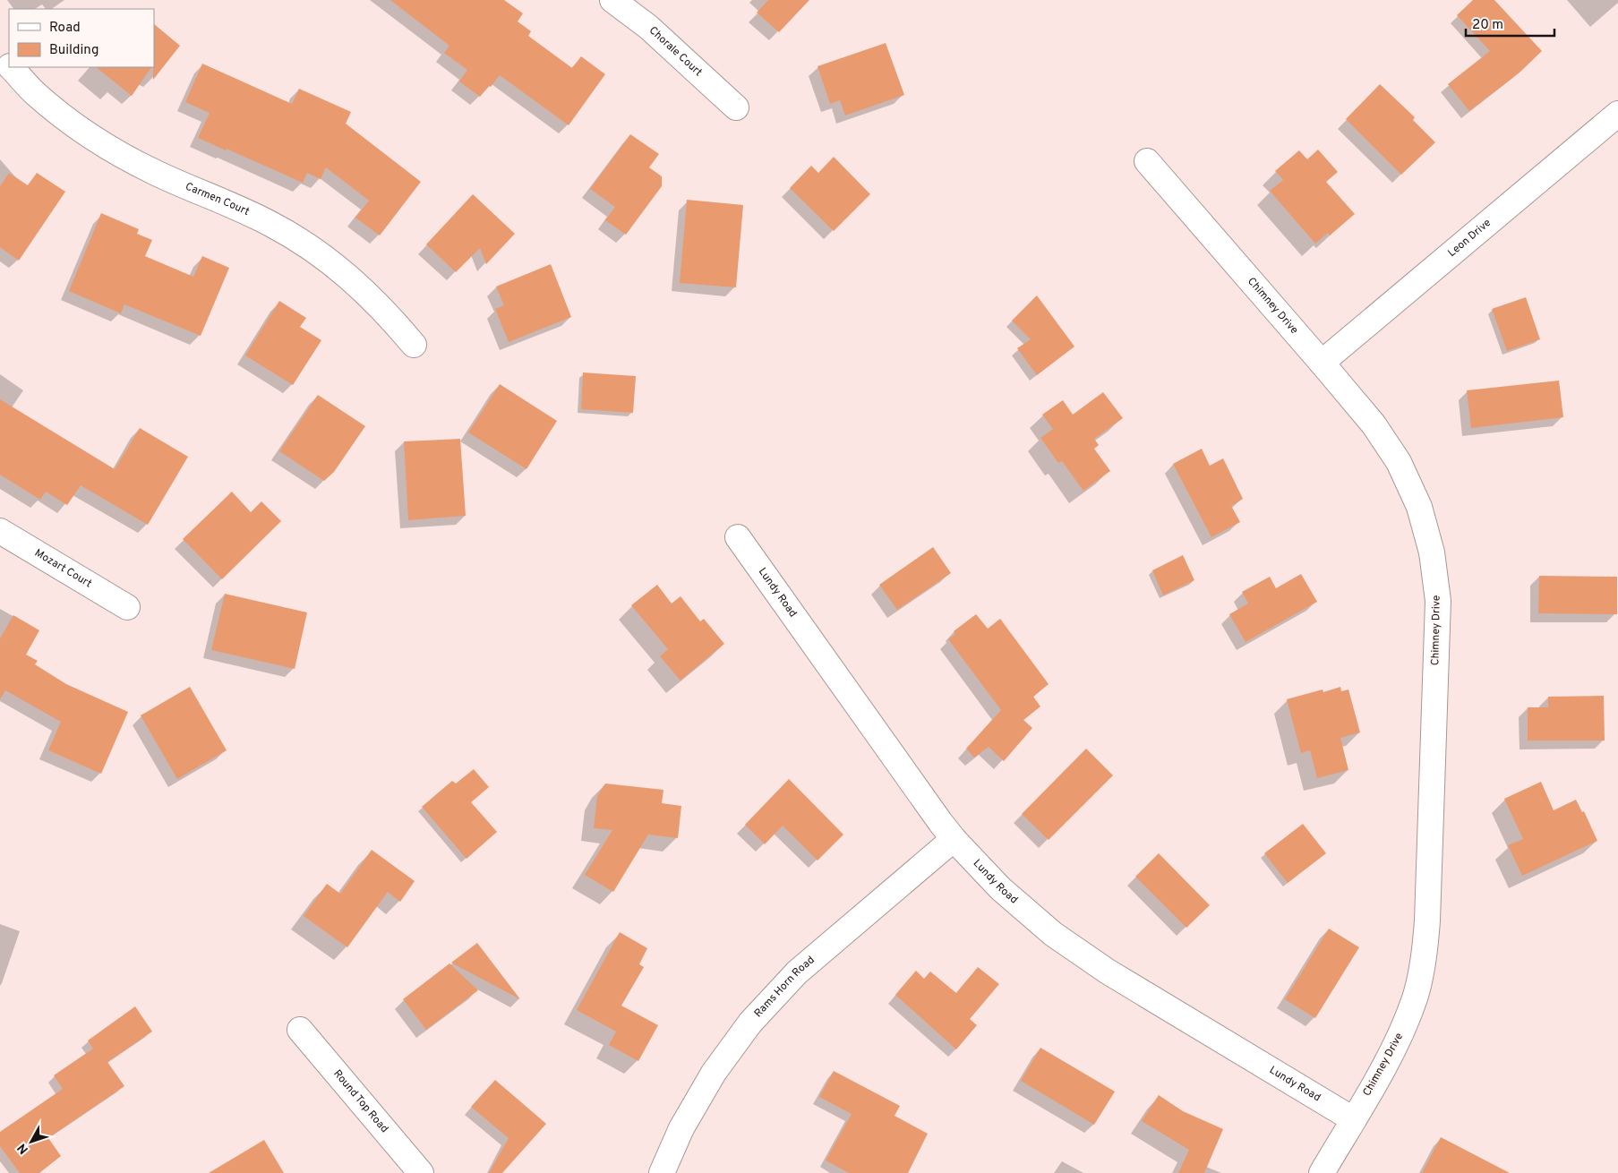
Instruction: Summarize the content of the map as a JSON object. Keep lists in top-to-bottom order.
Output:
{
  "streets": {
    "street": [
      "Chorale Court",
      "Carmen Court",
      "Leon Drive",
      "Chimney Drive",
      "Mozart Court",
      "Lundy Road",
      "Rams Horn Road",
      "Round Top Road"
    ]
  },
  "crossings": [
    ["Leon Drive", "Chimney Drive"],
    ["Chimney Drive", "Lundy Road"],
    ["Lundy Road", "Rams Horn Road"]
  ],
  "legend": ["Road", "Building"],
  "scale_bar": "20 m",
  "north": "bottom left"
}
